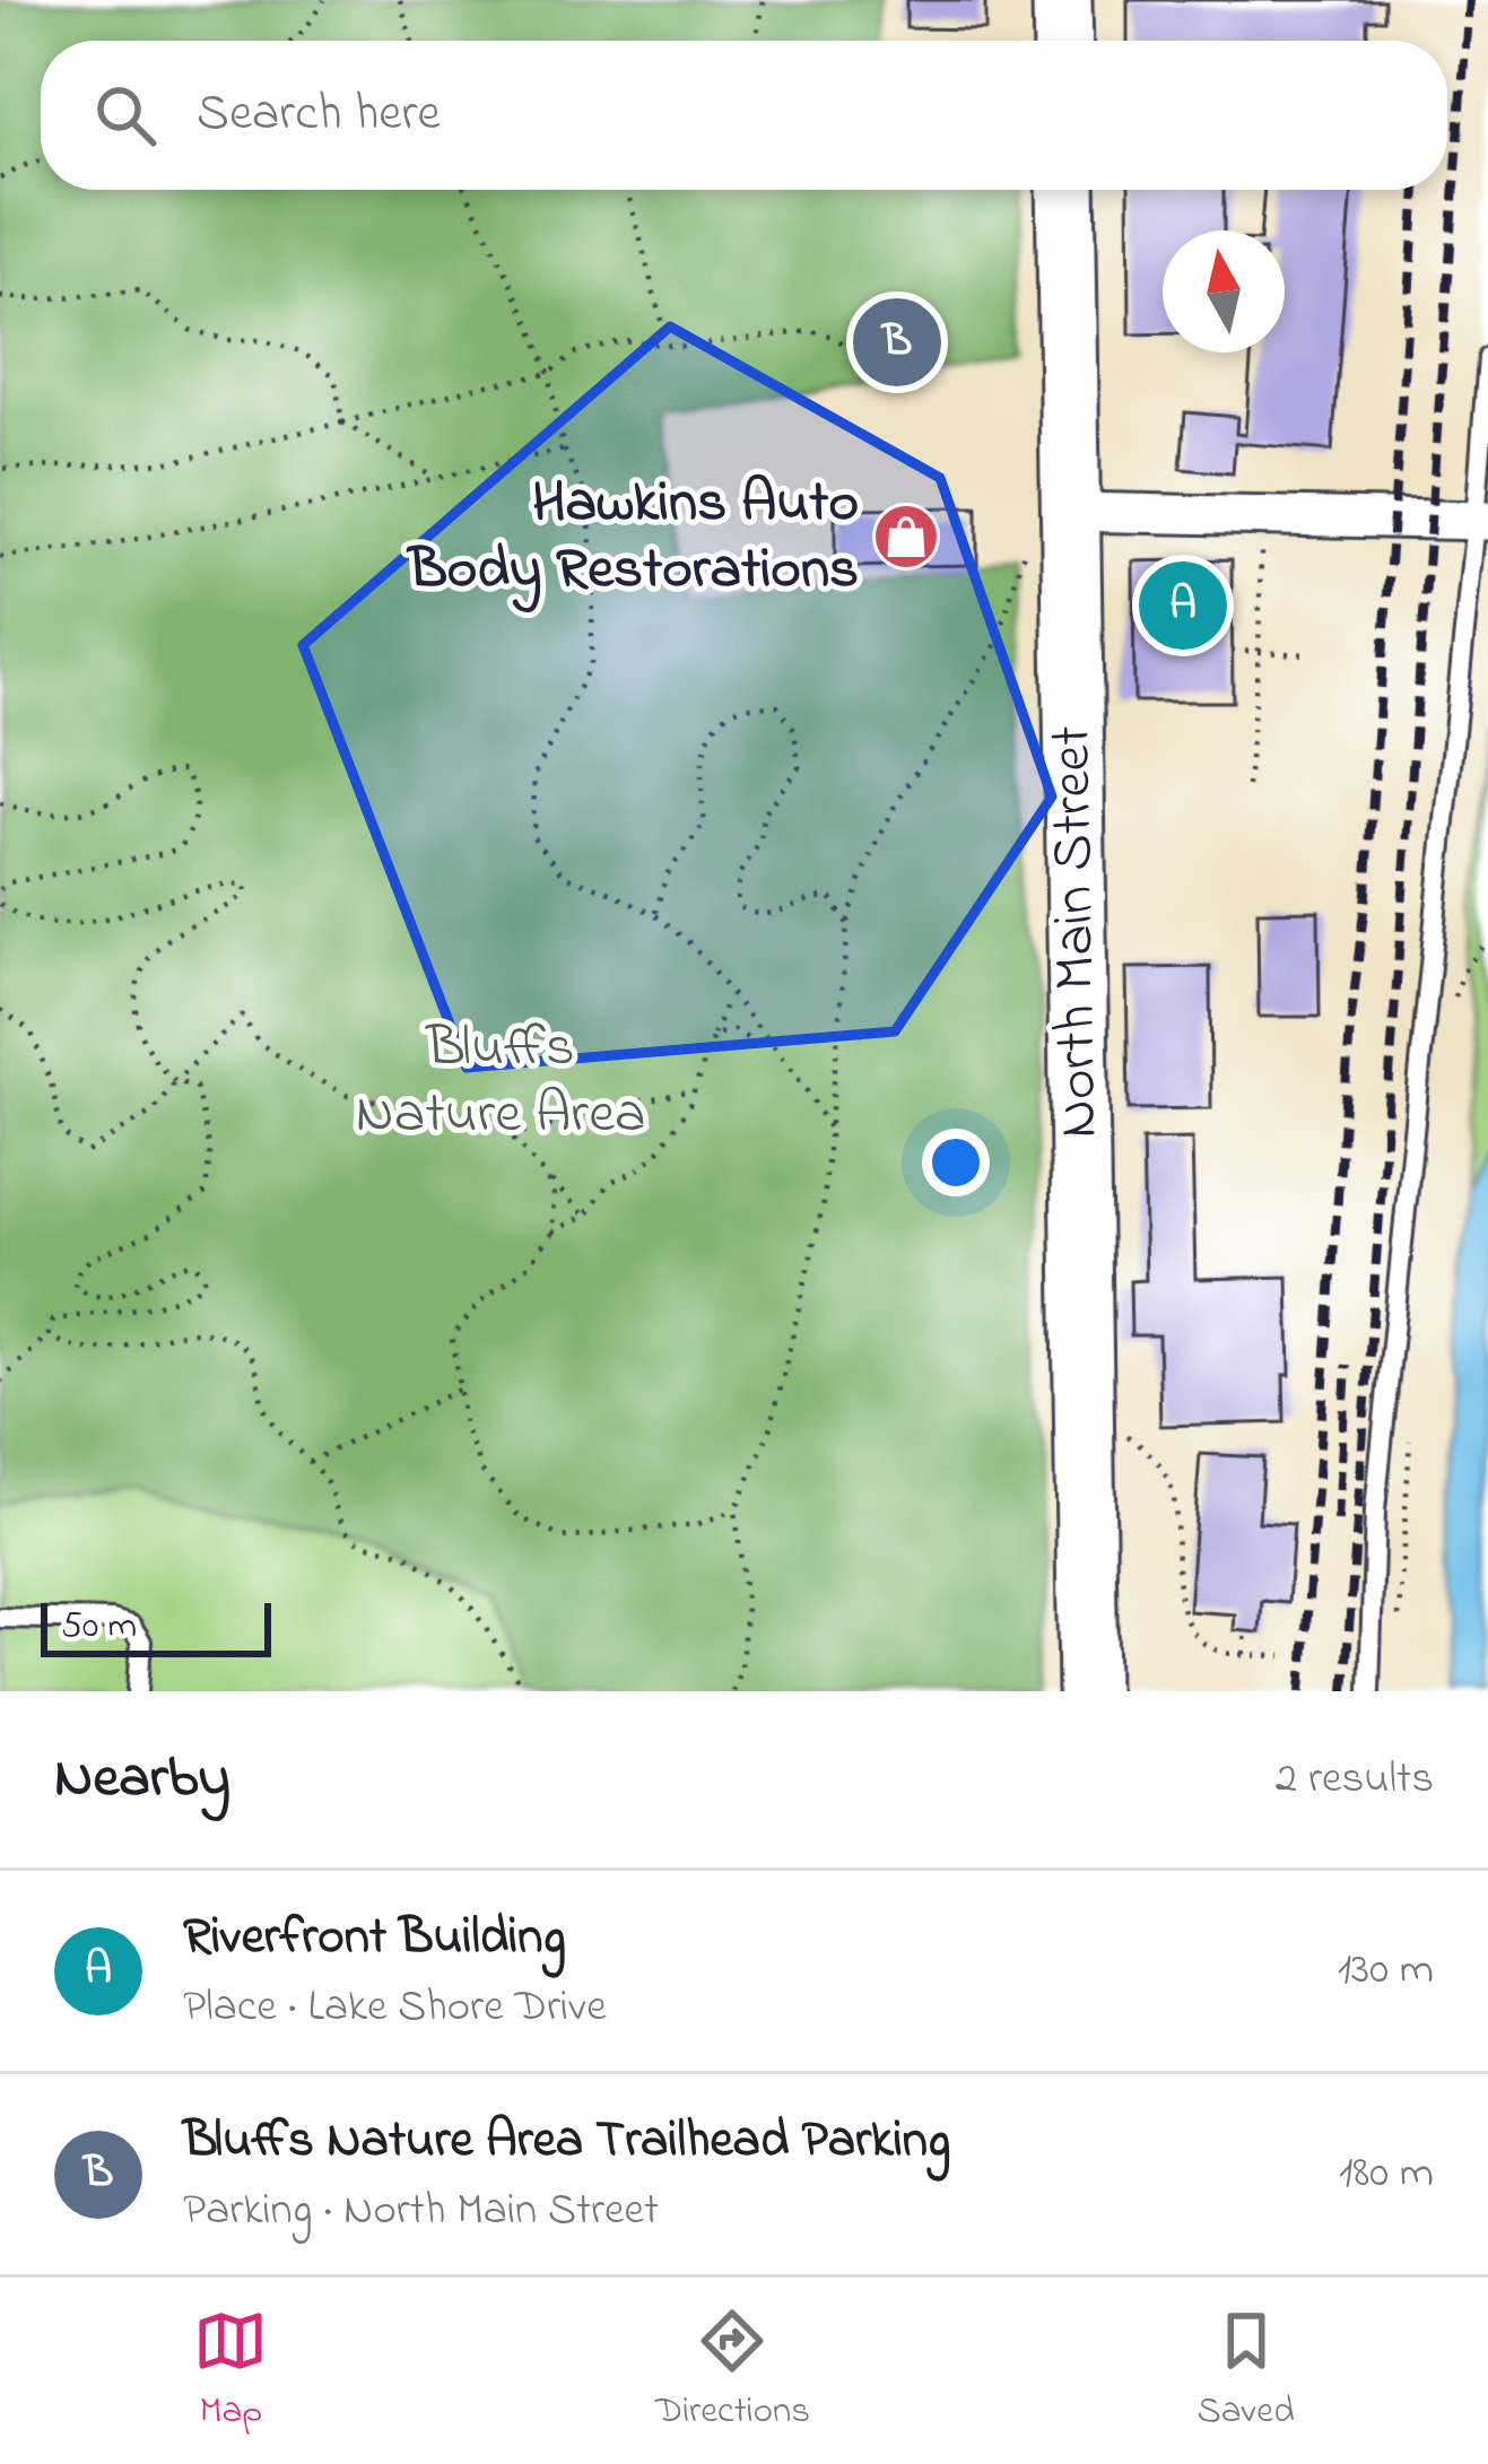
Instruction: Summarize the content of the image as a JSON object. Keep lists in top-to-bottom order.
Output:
{
  "streets": {
    "main road": ["North Main Street"]
  },
  "parks": ["Bluffs Nature Area"],
  "places": {
    "shop": ["Hawkins Auto Body Restorations"]
  },
  "scale_bar": "50 m",
  "north": "top",
  "page": {
    "search": "Search here",
    "pins": ["B", "A"],
    "scale": "50 m",
    "heading": ["Nearby", "2 results"],
    "list": [
      {
        "mark": "A",
        "name": "Riverfront Building",
        "note": "Place · Lake Shore Drive",
        "value": "130 m"
      },
      {
        "mark": "B",
        "name": "Bluffs Nature Area Trailhead Parking",
        "note": "Parking · North Main Street",
        "value": "180 m"
      }
    ],
    "nav": ["Map", "Directions", "Saved"]
  }
}
